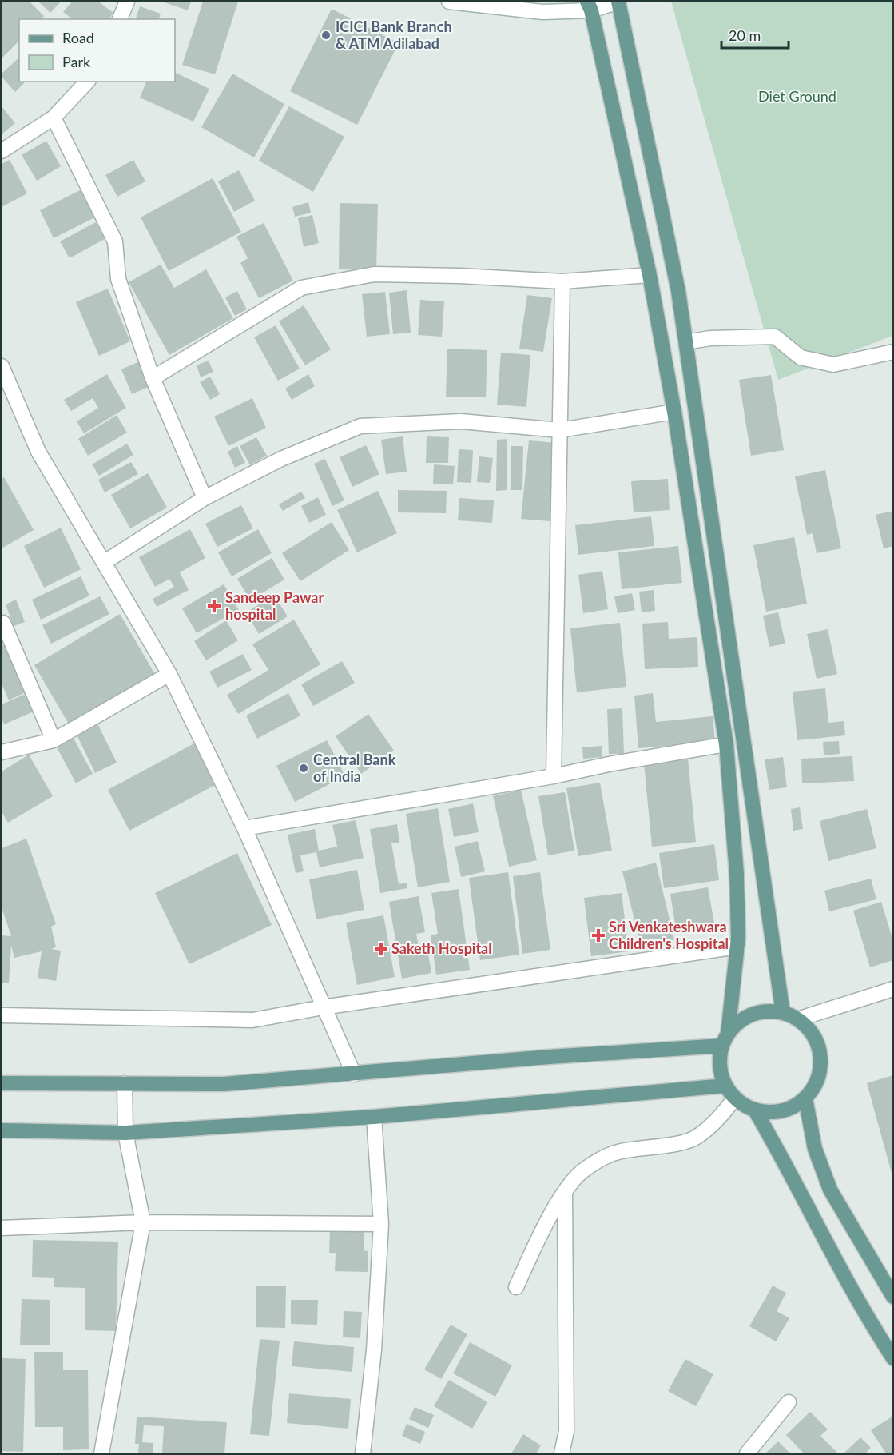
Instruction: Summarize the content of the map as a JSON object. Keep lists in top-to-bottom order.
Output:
{
  "parks": ["Diet Ground"],
  "places": {
    "other": ["ICICI Bank Branch & ATM Adilabad", "Central Bank of India"],
    "health": ["Sandeep Pawar hospital", "Sri Venkateshwara Children's Hospital", "Saketh Hospital"]
  },
  "legend": ["Road", "Park"],
  "scale_bar": "20 m"
}
